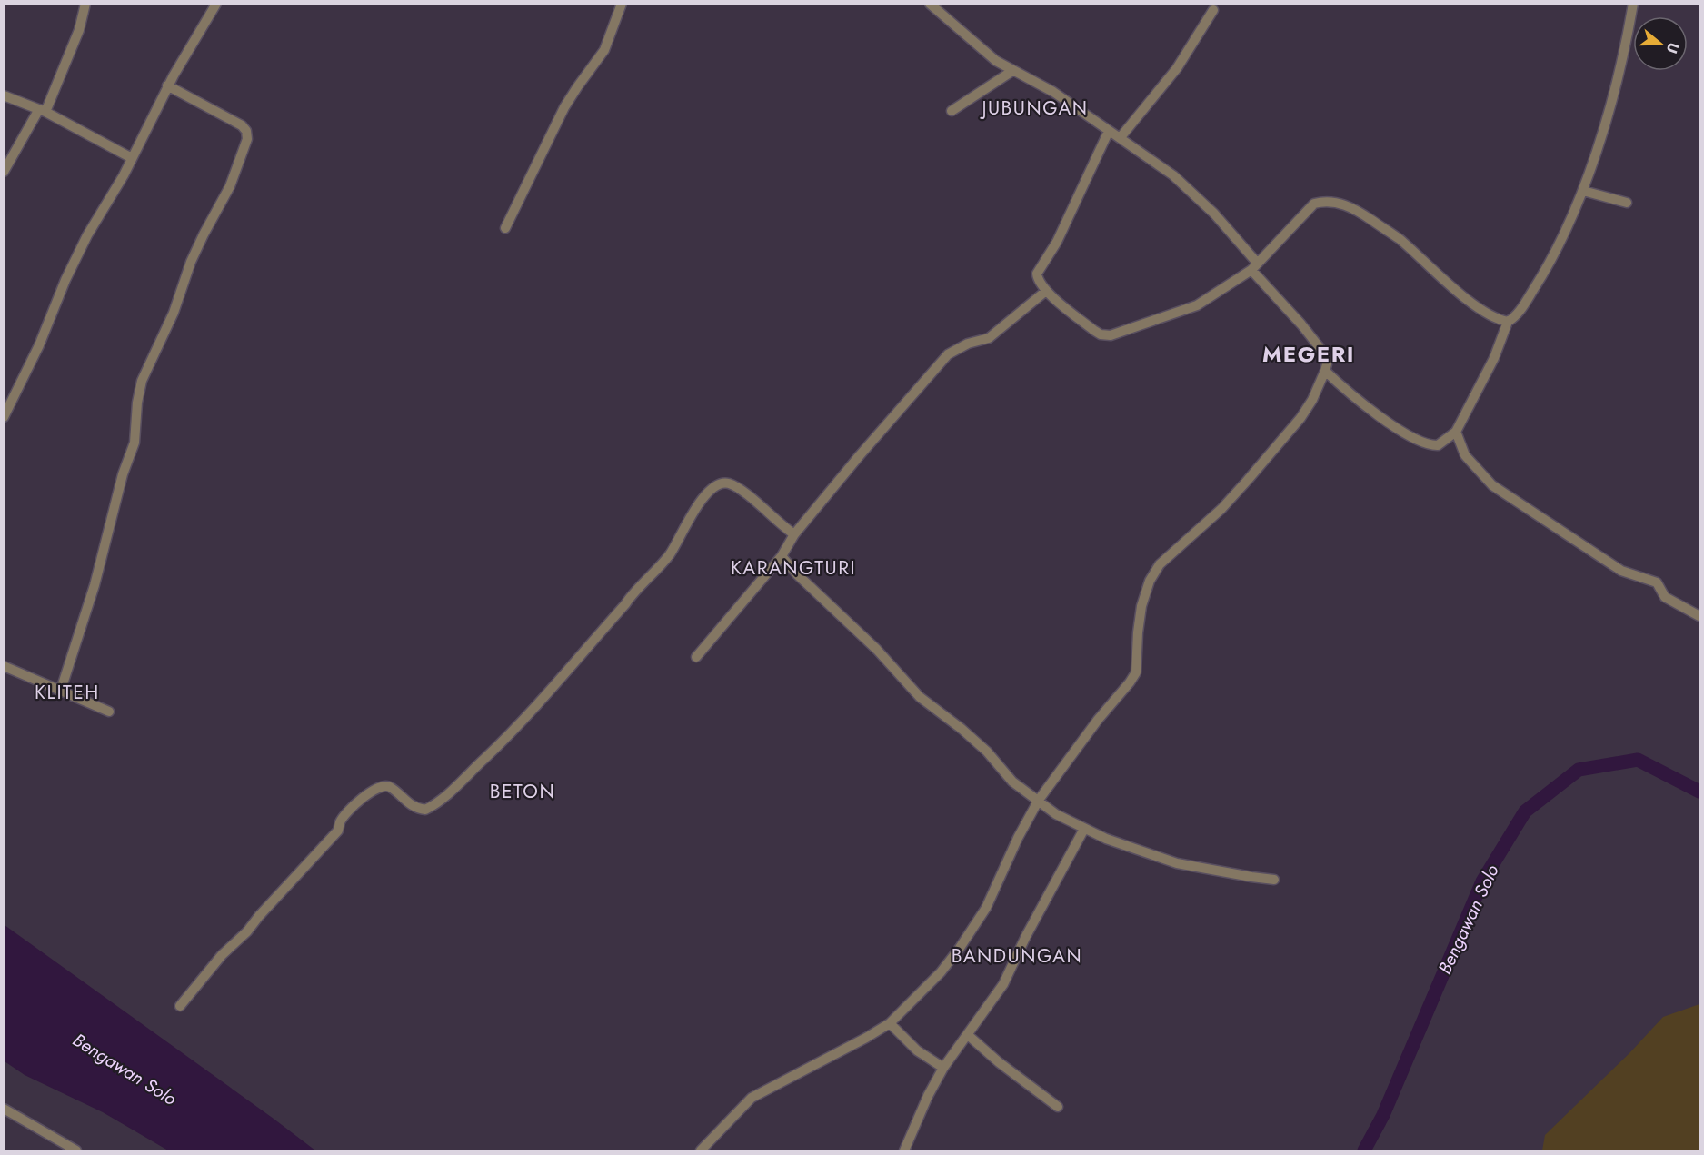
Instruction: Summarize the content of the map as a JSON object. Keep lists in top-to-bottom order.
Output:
{
  "districts": [
    "JUBUNGAN",
    "MEGERI",
    "KARANGTURI",
    "KLITEH",
    "BETON",
    "BANDUNGAN"
  ],
  "water": ["Bengawan Solo"],
  "north": "right"
}
